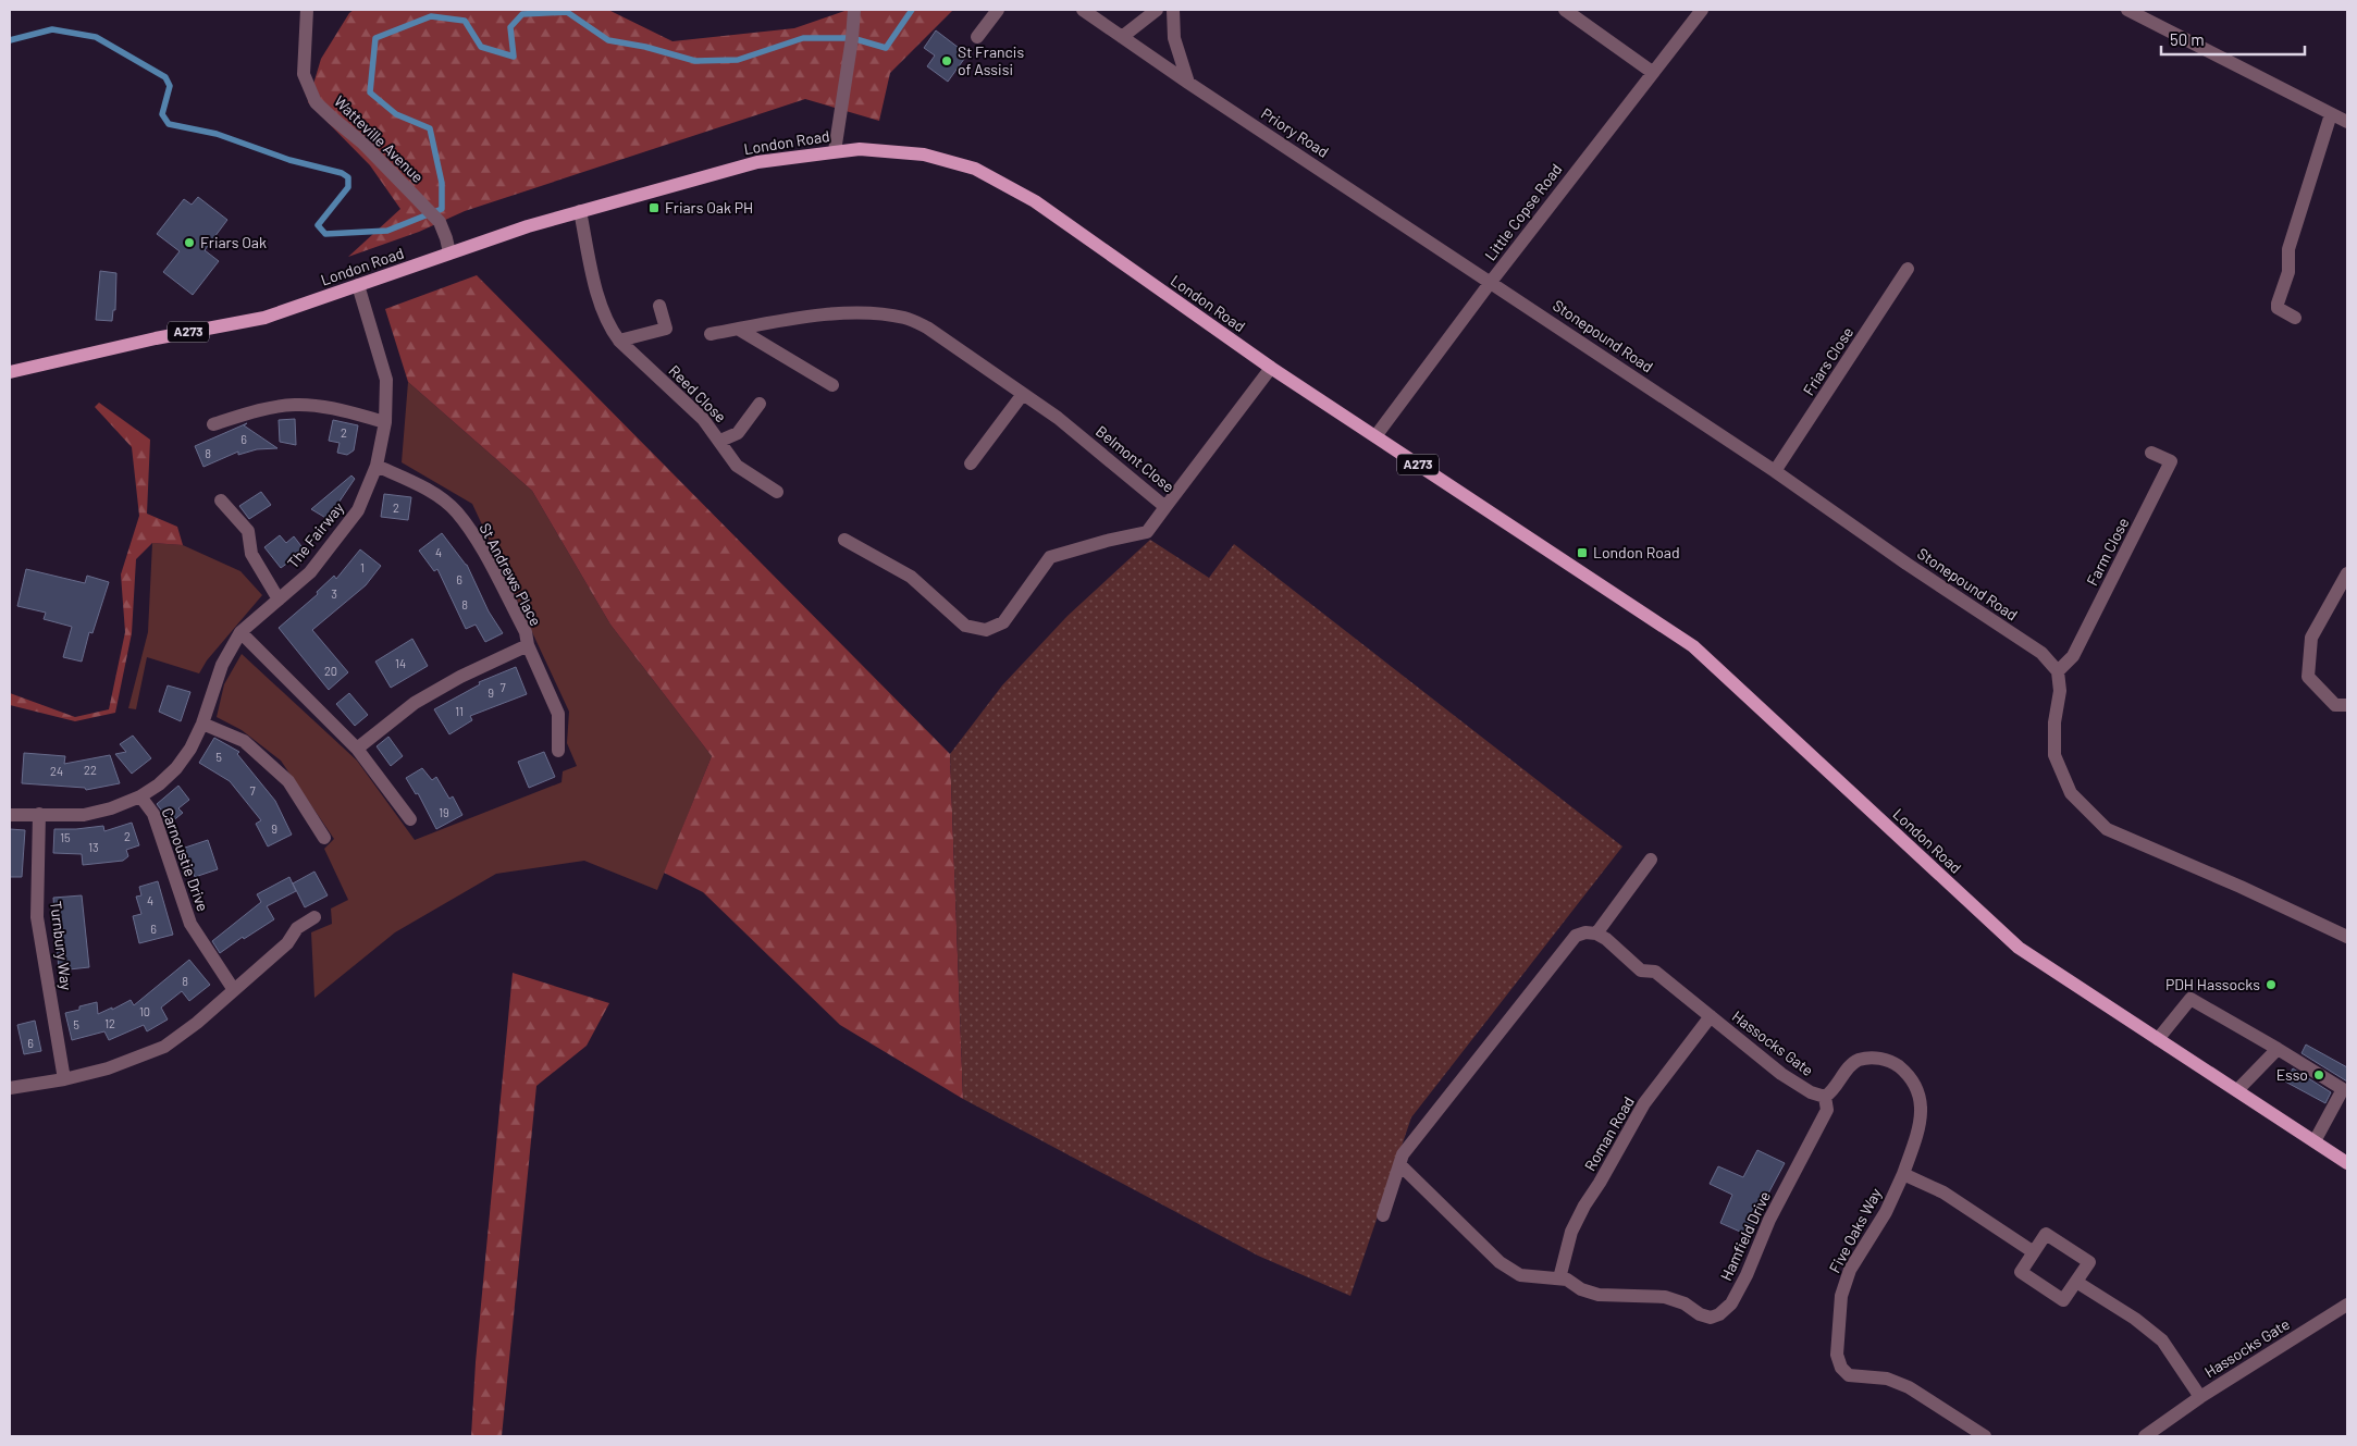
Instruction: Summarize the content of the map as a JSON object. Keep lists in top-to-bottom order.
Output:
{
  "streets": {
    "main road": ["London Road", "A273"],
    "street": [
      "Priory Road",
      "Watteville Avenue",
      "Little Copse Road",
      "Stonepound Road",
      "Friars Close",
      "Reed Close",
      "Belmont Close",
      "The Fairway",
      "Farm Close",
      "St Andrews Place",
      "Carnoustie Drive",
      "Turnbury Way",
      "Hassocks Gate",
      "Roman Road",
      "Five Oaks Way",
      "Hamfield Drive"
    ]
  },
  "crossings": [
    ["Priory Road", "Little Copse Road"],
    ["Priory Road", "Stonepound Road"],
    ["Watteville Avenue", "London Road"],
    ["London Road", "Little Copse Road"],
    ["London Road", "Reed Close"],
    ["London Road", "Belmont Close"],
    ["London Road", "The Fairway"],
    ["Little Copse Road", "Stonepound Road"],
    ["Stonepound Road", "Friars Close"],
    ["Stonepound Road", "Farm Close"],
    ["The Fairway", "St Andrews Place"],
    ["The Fairway", "Carnoustie Drive"],
    ["The Fairway", "Turnbury Way"],
    ["Hassocks Gate", "Roman Road"],
    ["Hassocks Gate", "Hamfield Drive"],
    ["Roman Road", "Hamfield Drive"]
  ],
  "places": {
    "other": [
      "St Francis of Assisi",
      "Friars Oak",
      "PDH Hassocks",
      "Esso"
    ],
    "transit": ["Friars Oak PH", "London Road"]
  },
  "house_numbers": [
    "2",
    "6",
    "8",
    "2",
    "4",
    "1",
    "6",
    "3",
    "8",
    "14",
    "20",
    "7",
    "9",
    "11",
    "5",
    "22",
    "24",
    "7",
    "19",
    "9",
    "2",
    "15",
    "13",
    "4",
    "6",
    "8",
    "10",
    "12",
    "5",
    "6"
  ],
  "scale_bar": "50 m"
}
